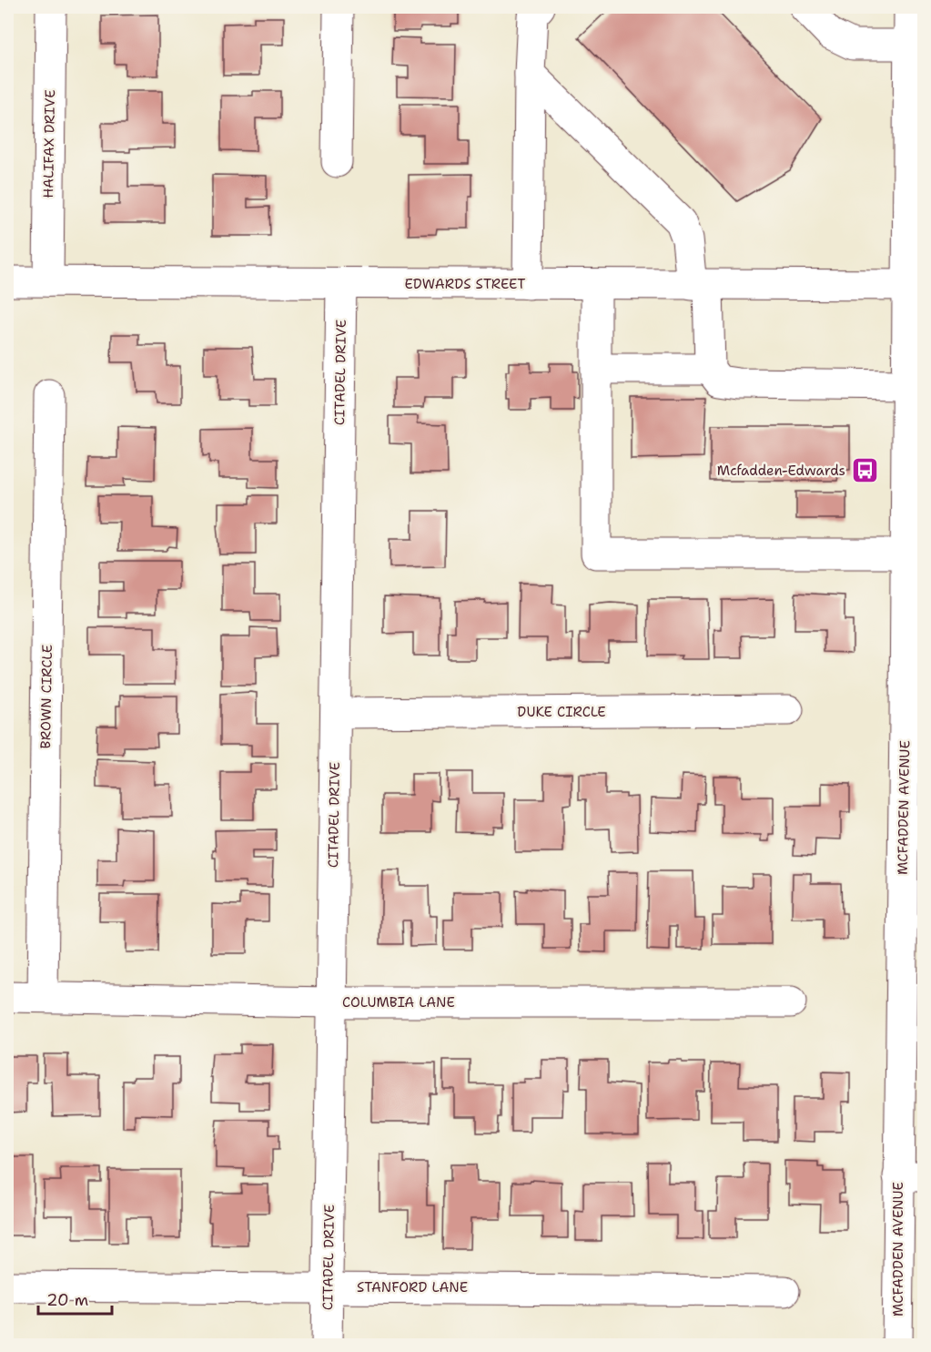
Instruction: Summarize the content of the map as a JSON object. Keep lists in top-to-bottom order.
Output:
{
  "streets": {
    "street": [
      "HALIFAX DRIVE",
      "EDWARDS STREET",
      "CITADEL DRIVE",
      "BROWN CIRCLE",
      "DUKE CIRCLE",
      "MCFADDEN AVENUE",
      "COLUMBIA LANE",
      "STANFORD LANE"
    ]
  },
  "crossings": [
    ["HALIFAX DRIVE", "EDWARDS STREET"],
    ["EDWARDS STREET", "CITADEL DRIVE"],
    ["EDWARDS STREET", "MCFADDEN AVENUE"],
    ["CITADEL DRIVE", "DUKE CIRCLE"],
    ["CITADEL DRIVE", "COLUMBIA LANE"],
    ["CITADEL DRIVE", "STANFORD LANE"],
    ["BROWN CIRCLE", "COLUMBIA LANE"]
  ],
  "places": {
    "bus stop": ["Mcfadden-Edwards"]
  },
  "scale_bar": "20 m"
}
